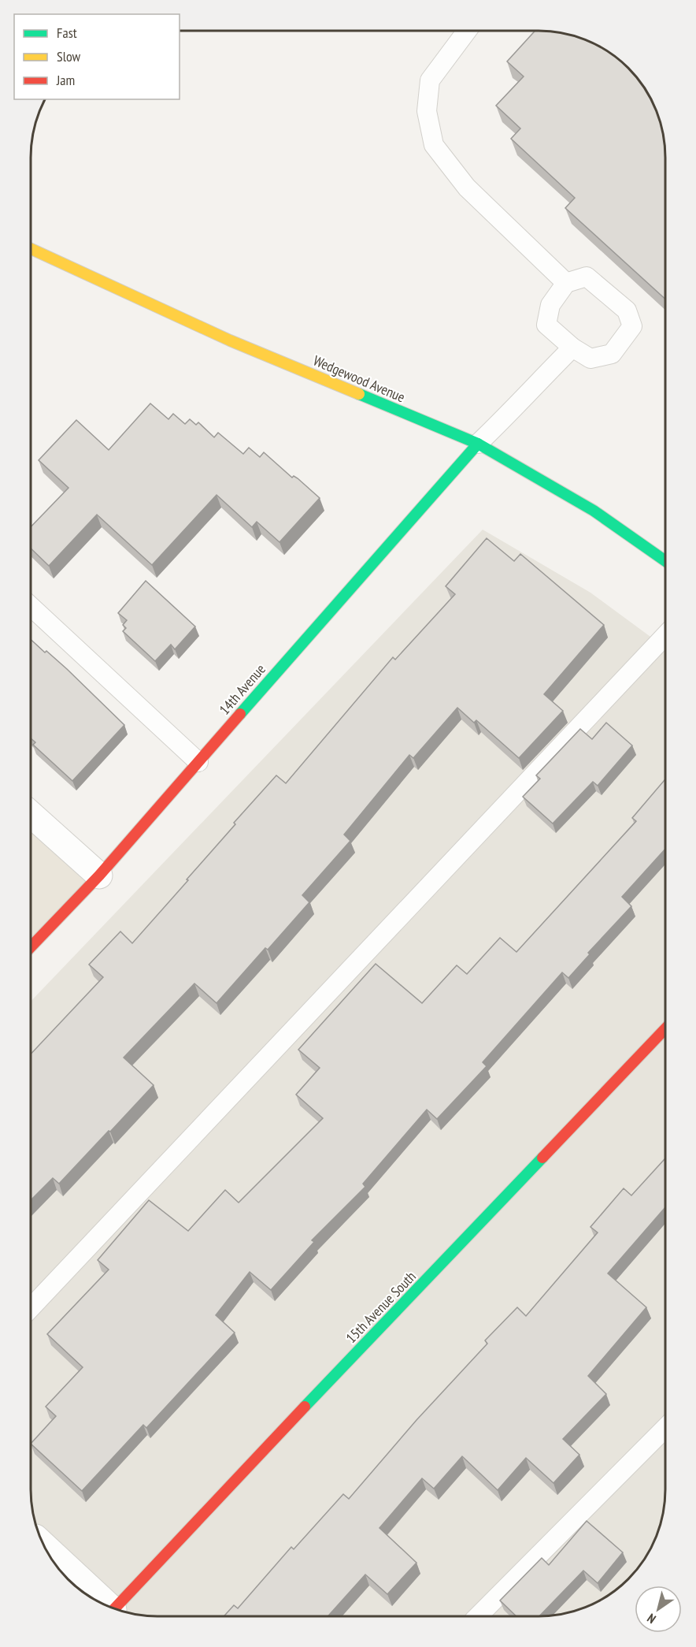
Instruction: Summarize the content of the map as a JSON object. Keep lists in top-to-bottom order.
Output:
{
  "streets": {
    "street": ["Wedgewood Avenue", "14th Avenue", "15th Avenue South"]
  },
  "crossings": [
    ["Wedgewood Avenue", "14th Avenue"]
  ],
  "legend": ["Fast", "Slow", "Jam"],
  "north": "bottom left"
}
